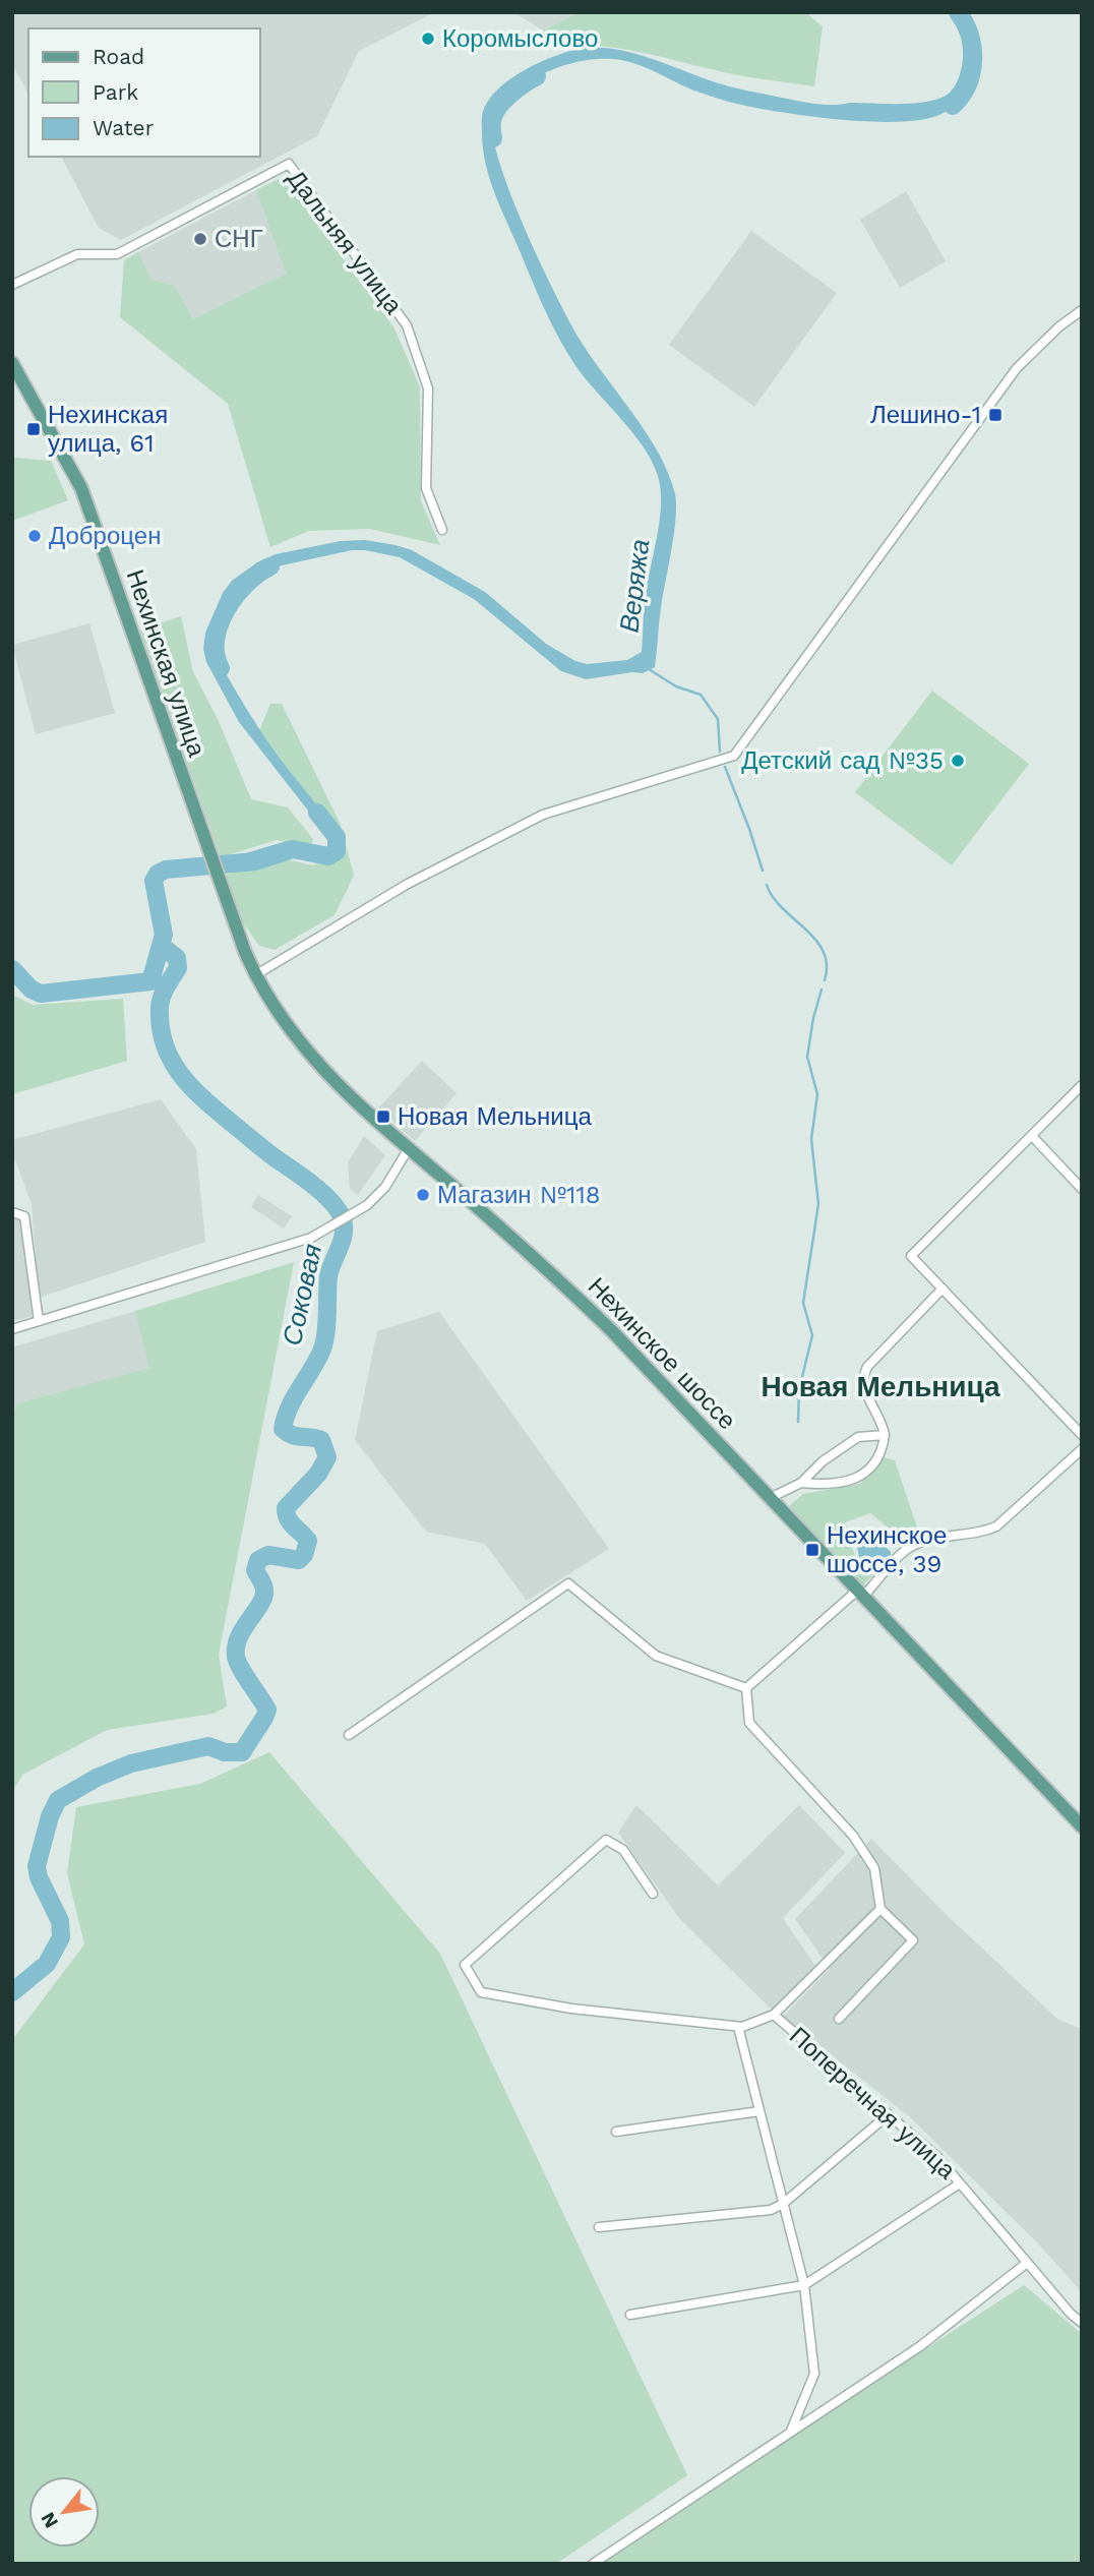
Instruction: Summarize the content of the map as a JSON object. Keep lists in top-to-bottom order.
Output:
{
  "streets": {
    "main road": ["Нехинская улица", "Нехинское шоссе"],
    "street": ["Дальняя улица", "Поперечная улица"]
  },
  "crossings": [
    ["Нехинская улица", "Нехинское шоссе"]
  ],
  "districts": ["Новая Мельница"],
  "water": ["Веряжа", "Соковая"],
  "places": {
    "other": [
      "Коромыслово",
      "СНГ",
      "Доброцен",
      "Детский сад №35",
      "Магазин №118"
    ],
    "transit": [
      "Лешино-1",
      "Нехинская улица, 61",
      "Новая Мельница",
      "Нехинское шоссе, 39"
    ]
  },
  "legend": ["Road", "Park", "Water"],
  "north": "bottom left"
}
